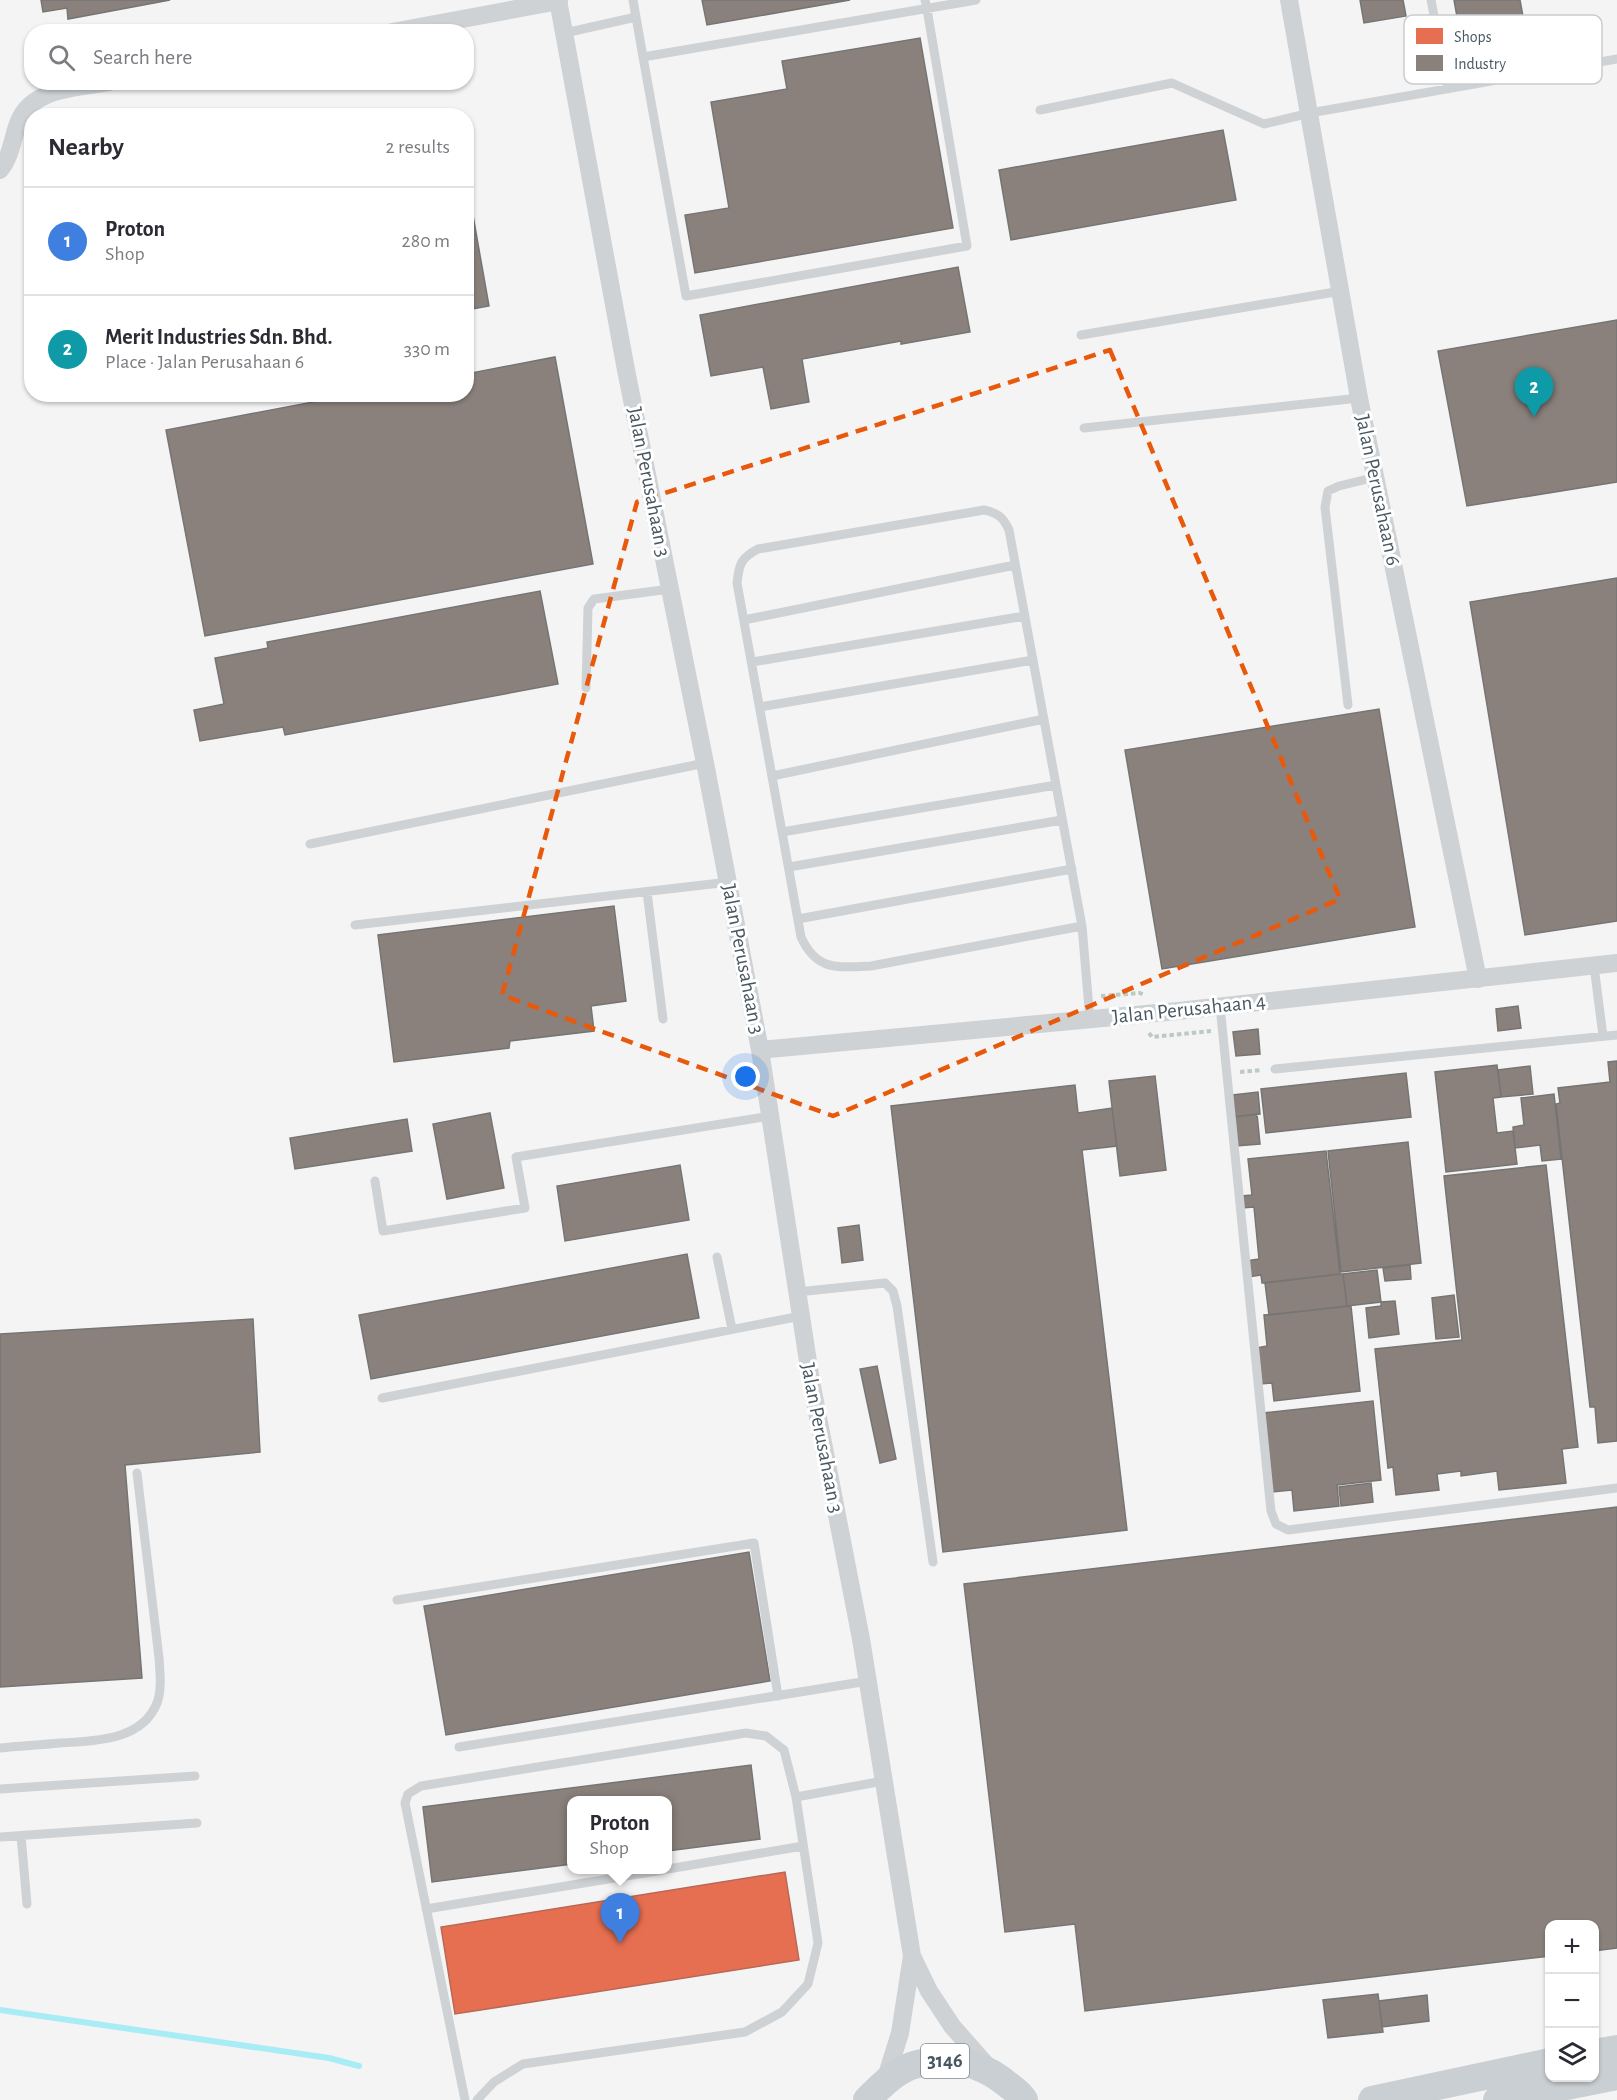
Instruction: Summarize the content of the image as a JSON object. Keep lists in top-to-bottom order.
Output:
{
  "streets": {
    "main road": ["3146"],
    "street": ["Jalan Perusahaan 3", "Jalan Perusahaan 6", "Jalan Perusahaan 4"]
  },
  "crossings": [
    ["Jalan Perusahaan 3", "Jalan Perusahaan 4"],
    ["Jalan Perusahaan 6", "Jalan Perusahaan 4"]
  ],
  "legend": ["Shops", "Industry"],
  "page": {
    "search": "Search here",
    "heading": ["Nearby", "2 results"],
    "list": [
      {
        "mark": "1",
        "name": "Proton",
        "note": "Shop",
        "value": "280 m"
      },
      {
        "mark": "2",
        "name": "Merit Industries Sdn. Bhd.",
        "note": "Place · Jalan Perusahaan 6",
        "value": "330 m"
      }
    ],
    "pins": ["2", "1"],
    "popup": ["Proton", "Shop"],
    "map_buttons": ["+", "−"]
  }
}
